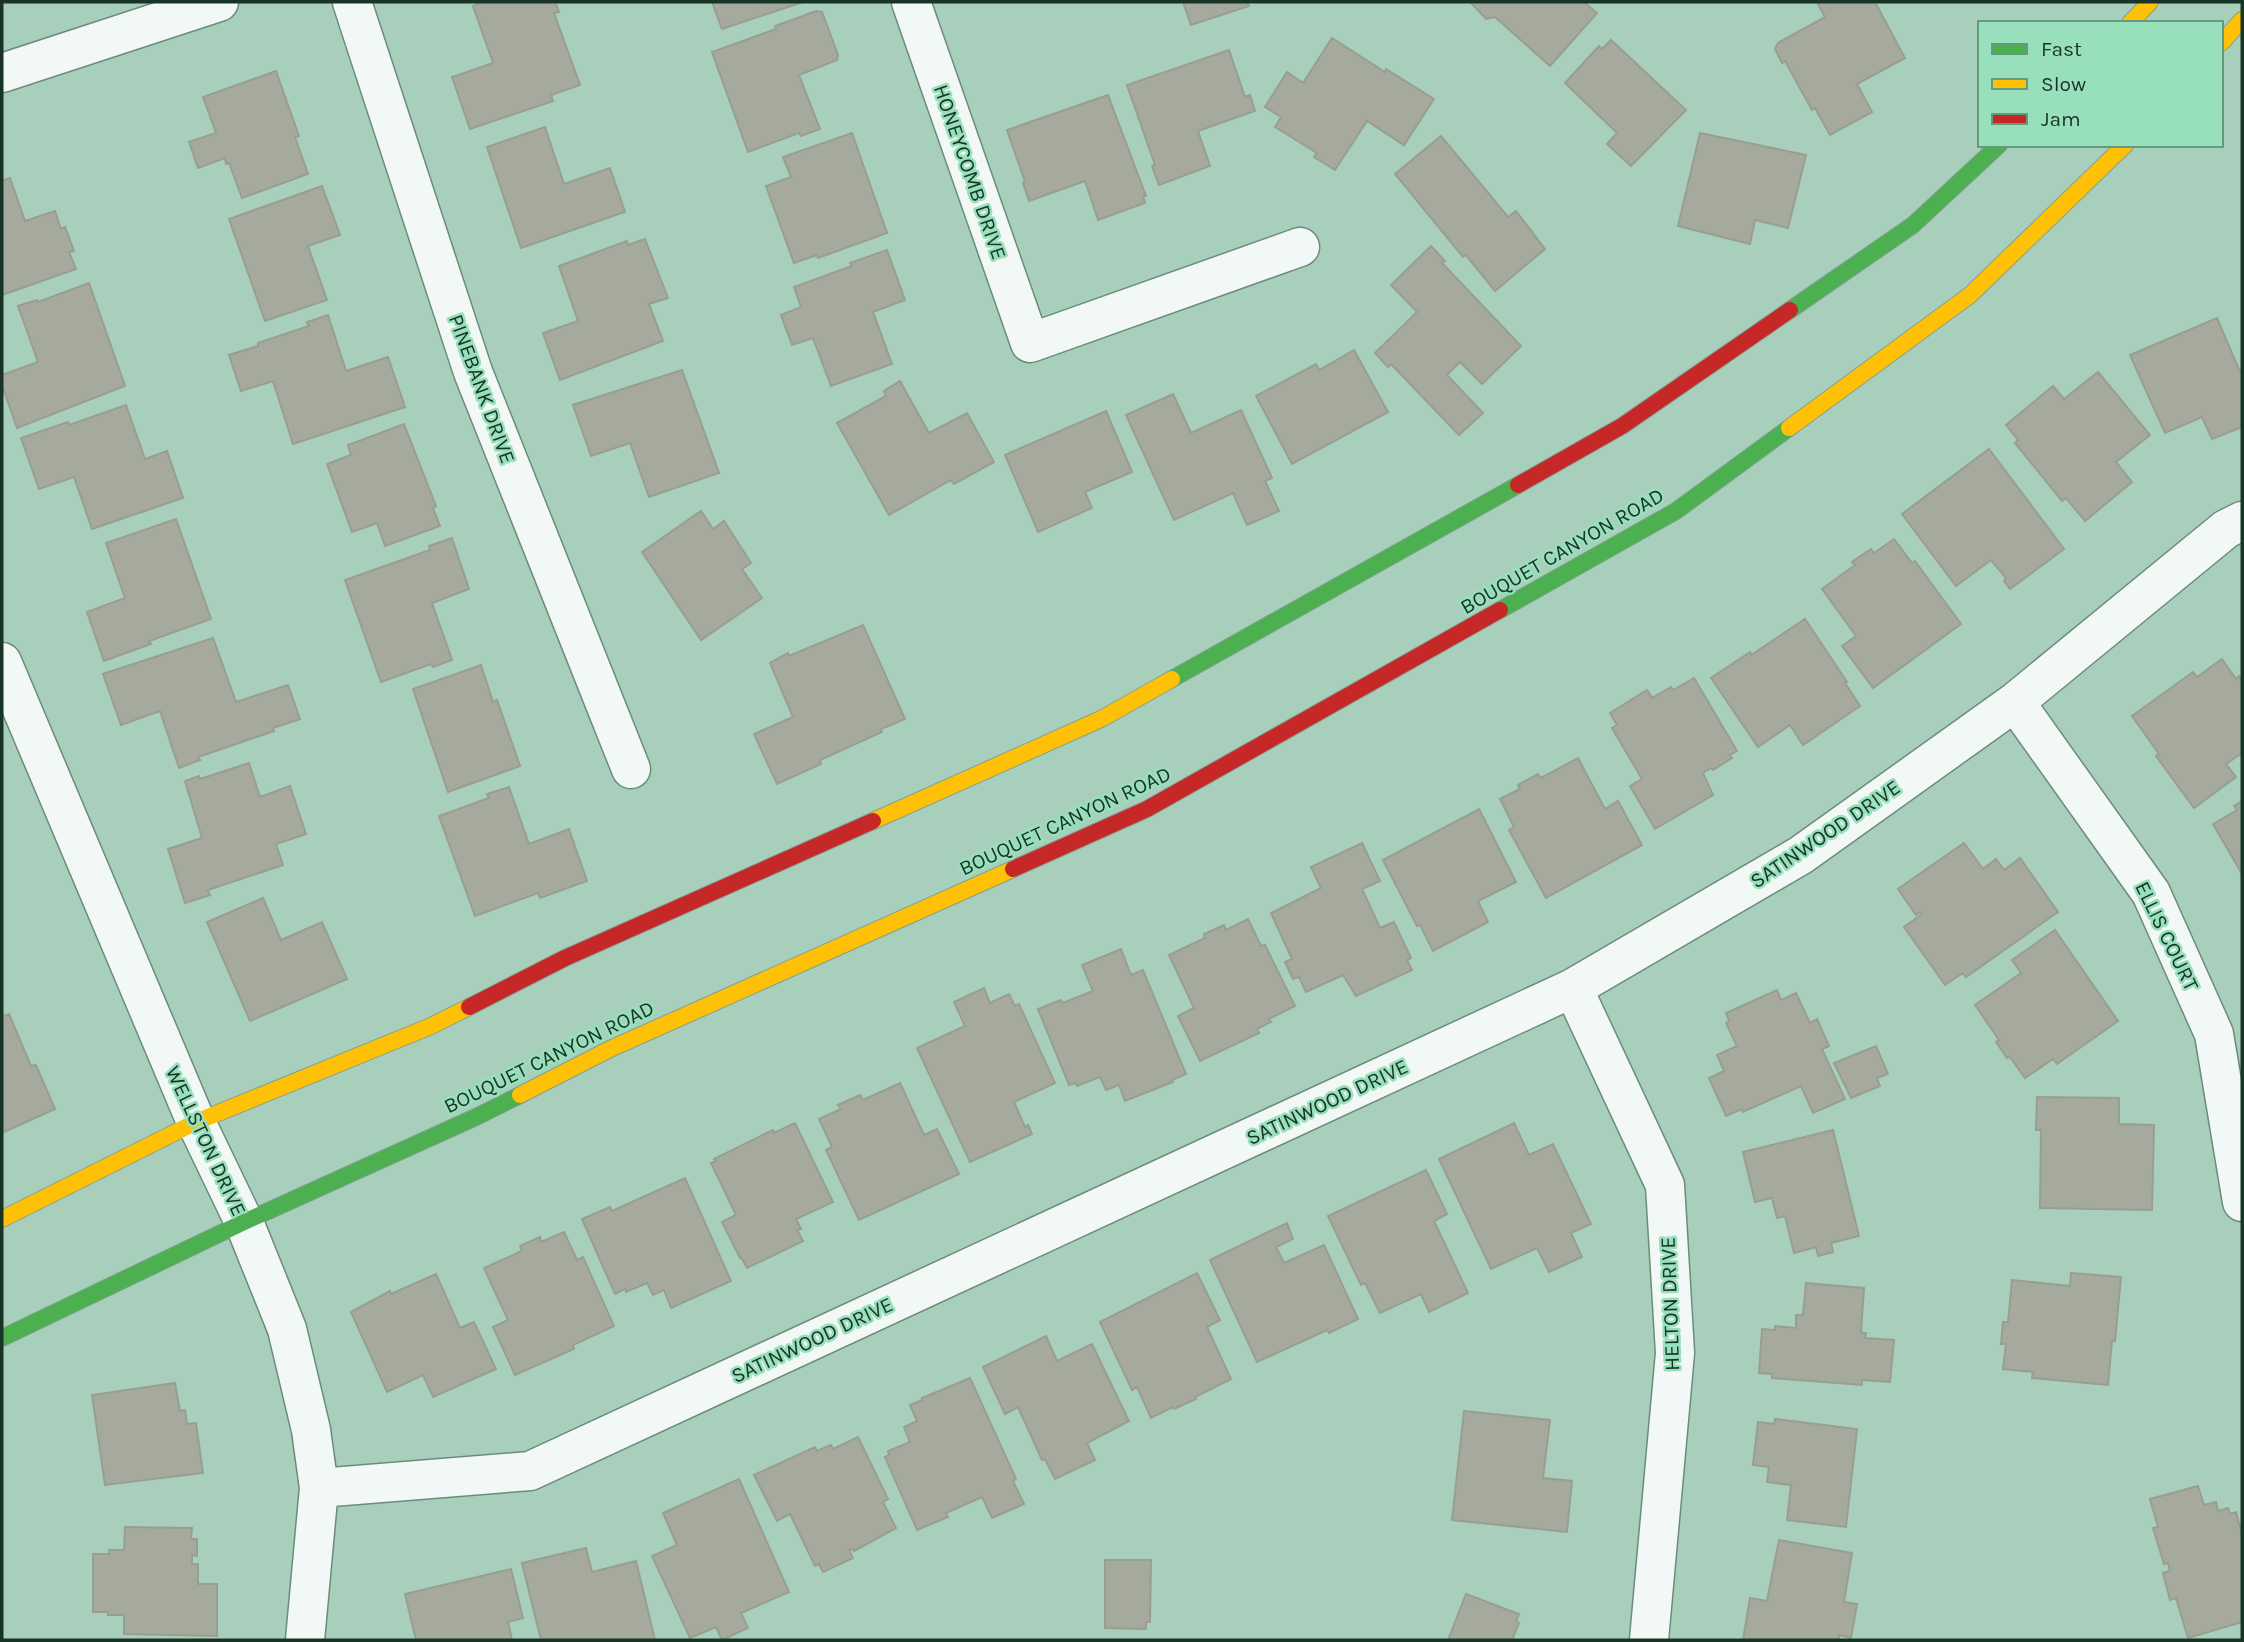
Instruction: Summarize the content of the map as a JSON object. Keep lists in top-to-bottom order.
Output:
{
  "streets": {
    "main road": ["BOUQUET CANYON ROAD"],
    "street": [
      "HONEYCOMB DRIVE",
      "PINEBANK DRIVE",
      "SATINWOOD DRIVE",
      "ELLIS COURT",
      "WELLSTON DRIVE",
      "HELTON DRIVE"
    ]
  },
  "crossings": [
    ["BOUQUET CANYON ROAD", "WELLSTON DRIVE"],
    ["SATINWOOD DRIVE", "ELLIS COURT"],
    ["SATINWOOD DRIVE", "WELLSTON DRIVE"],
    ["SATINWOOD DRIVE", "HELTON DRIVE"]
  ],
  "legend": ["Fast", "Slow", "Jam"]
}
